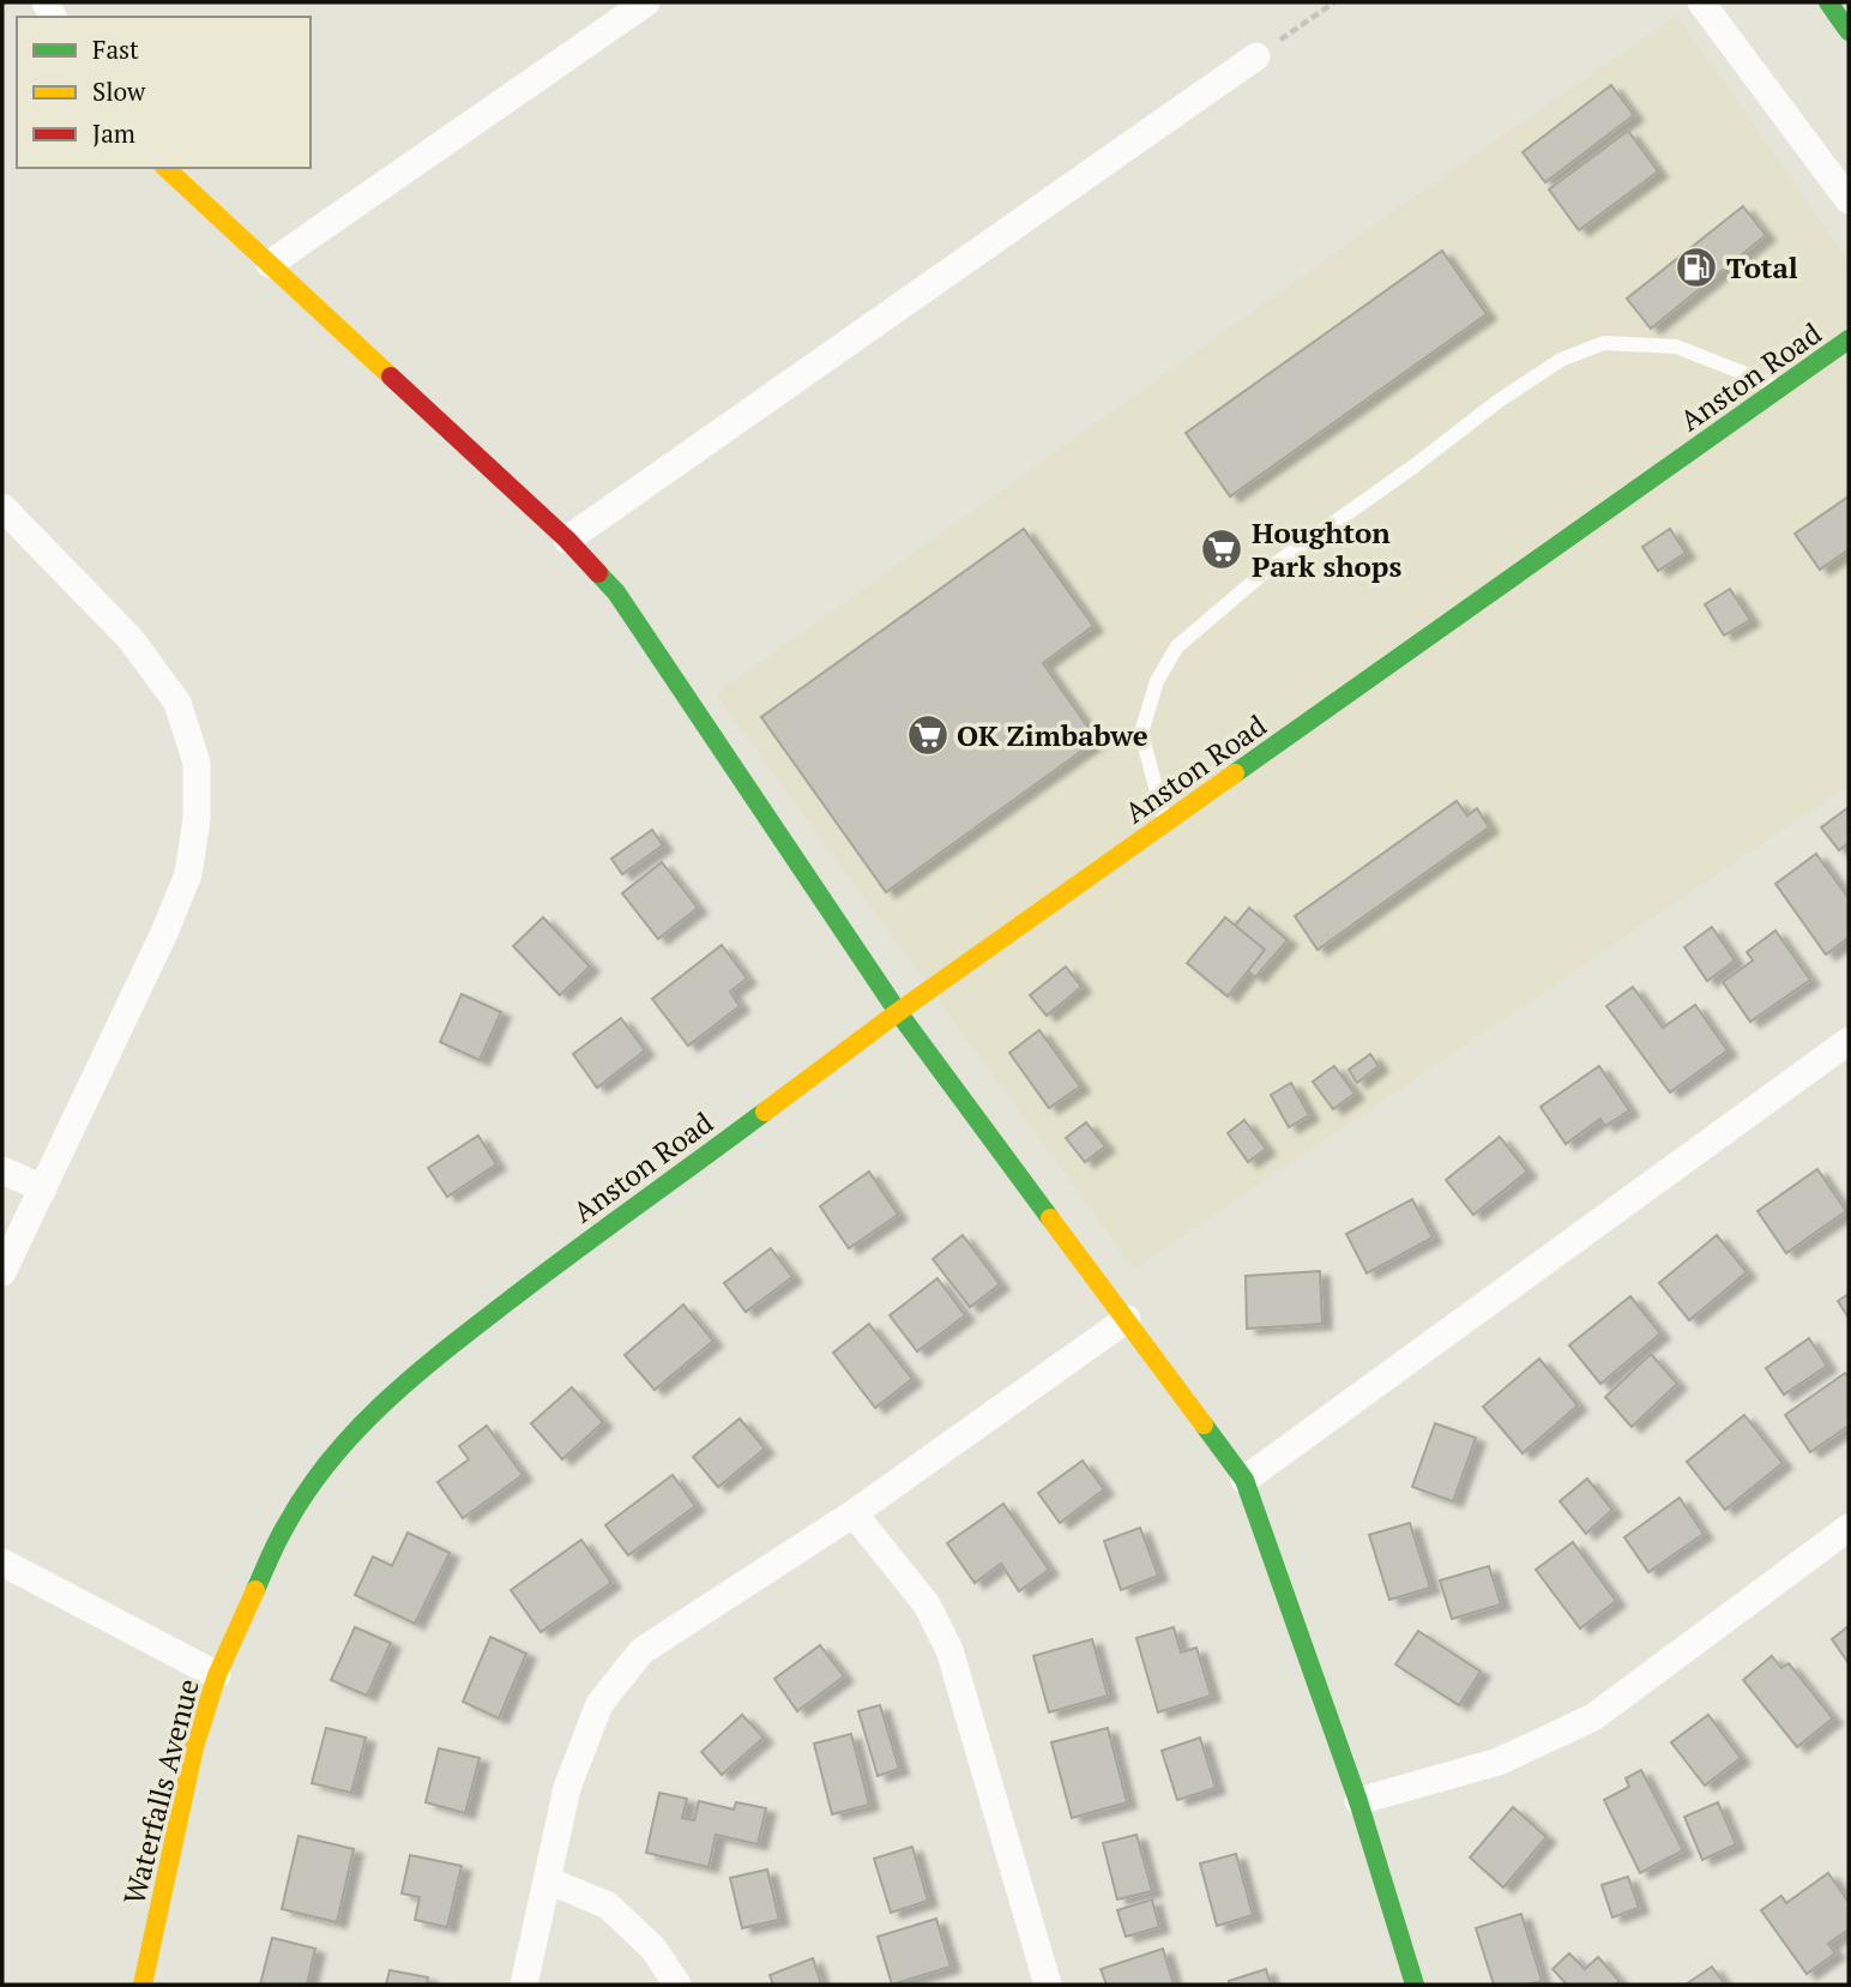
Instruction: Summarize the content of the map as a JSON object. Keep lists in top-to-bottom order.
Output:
{
  "streets": {
    "main road": ["Anston Road", "Waterfalls Avenue"]
  },
  "crossings": [
    ["Anston Road", "Waterfalls Avenue"]
  ],
  "places": {
    "fuel station": ["Total"],
    "supermarket": ["Houghton Park shops", "OK Zimbabwe"]
  },
  "legend": ["Fast", "Slow", "Jam"]
}
